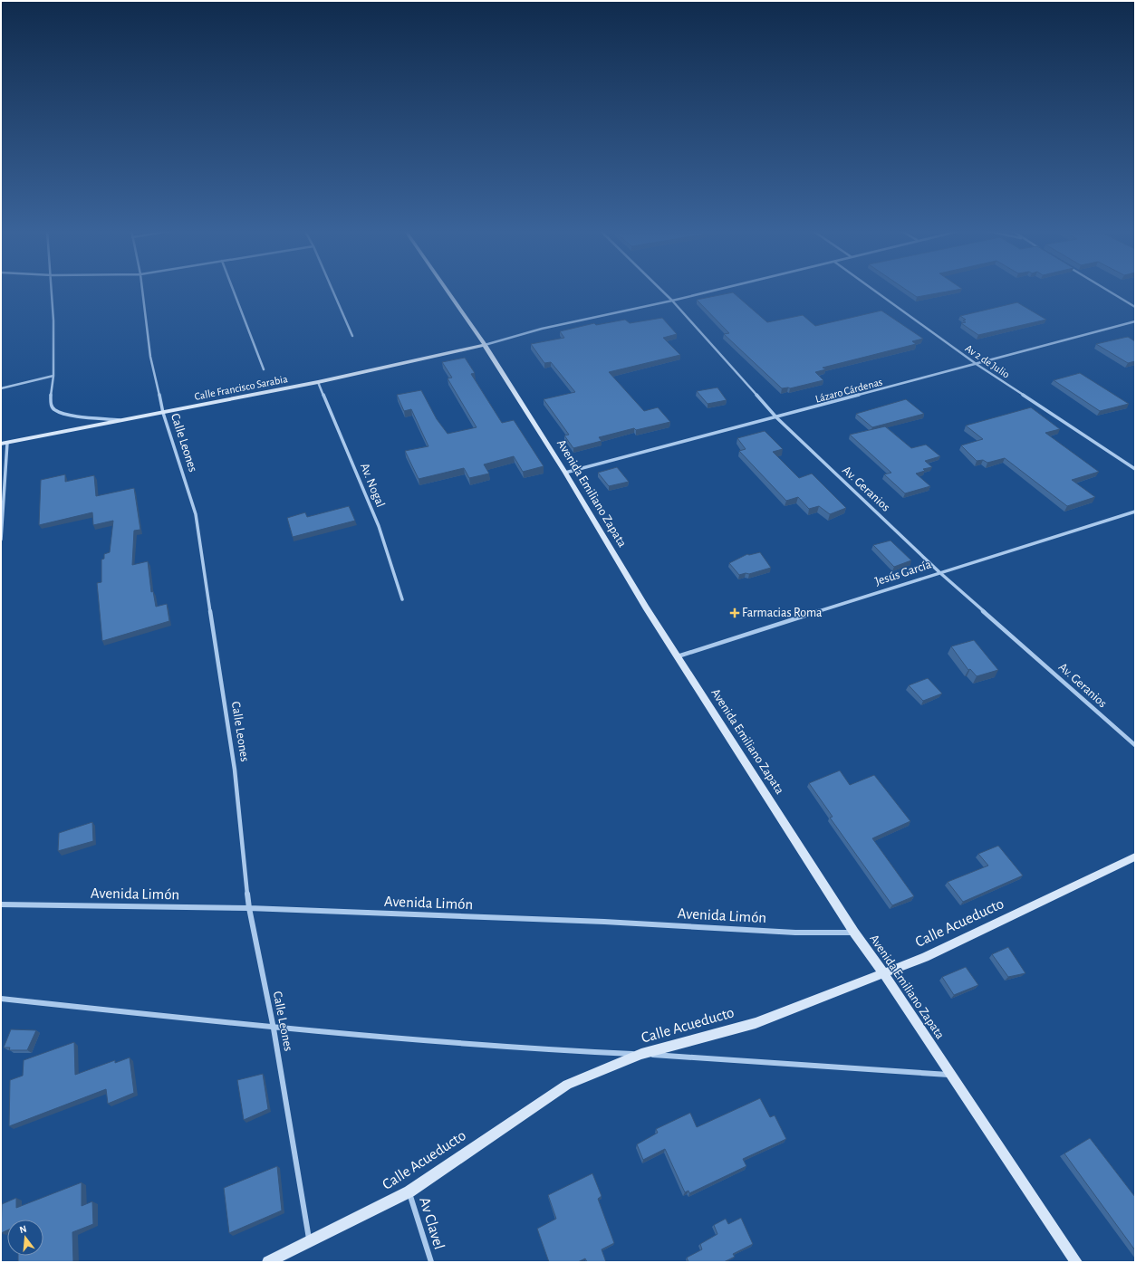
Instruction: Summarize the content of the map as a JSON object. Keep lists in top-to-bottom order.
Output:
{
  "streets": {
    "main road": ["Calle Francisco Sarabia", "Avenida Emiliano Zapata", "Calle Acueducto"],
    "street": [
      "Av 2 de Julio",
      "Lázaro Cárdenas",
      "Calle Leones",
      "Av. Nogal",
      "Av. Geranios",
      "Jesús García",
      "Avenida Limón",
      "Av Clavel"
    ]
  },
  "crossings": [
    ["Av 2 de Julio", "Lázaro Cárdenas"],
    ["Calle Francisco Sarabia", "Calle Leones"],
    ["Calle Francisco Sarabia", "Av. Nogal"],
    ["Calle Francisco Sarabia", "Avenida Emiliano Zapata"],
    ["Lázaro Cárdenas", "Av. Geranios"],
    ["Lázaro Cárdenas", "Avenida Emiliano Zapata"],
    ["Calle Leones", "Avenida Limón"],
    ["Calle Leones", "Calle Acueducto"],
    ["Av. Geranios", "Jesús García"],
    ["Avenida Emiliano Zapata", "Jesús García"],
    ["Avenida Emiliano Zapata", "Avenida Limón"],
    ["Avenida Emiliano Zapata", "Calle Acueducto"],
    ["Calle Acueducto", "Av Clavel"]
  ],
  "places": {
    "health": ["Farmacias Roma"]
  },
  "north": "top"
}
